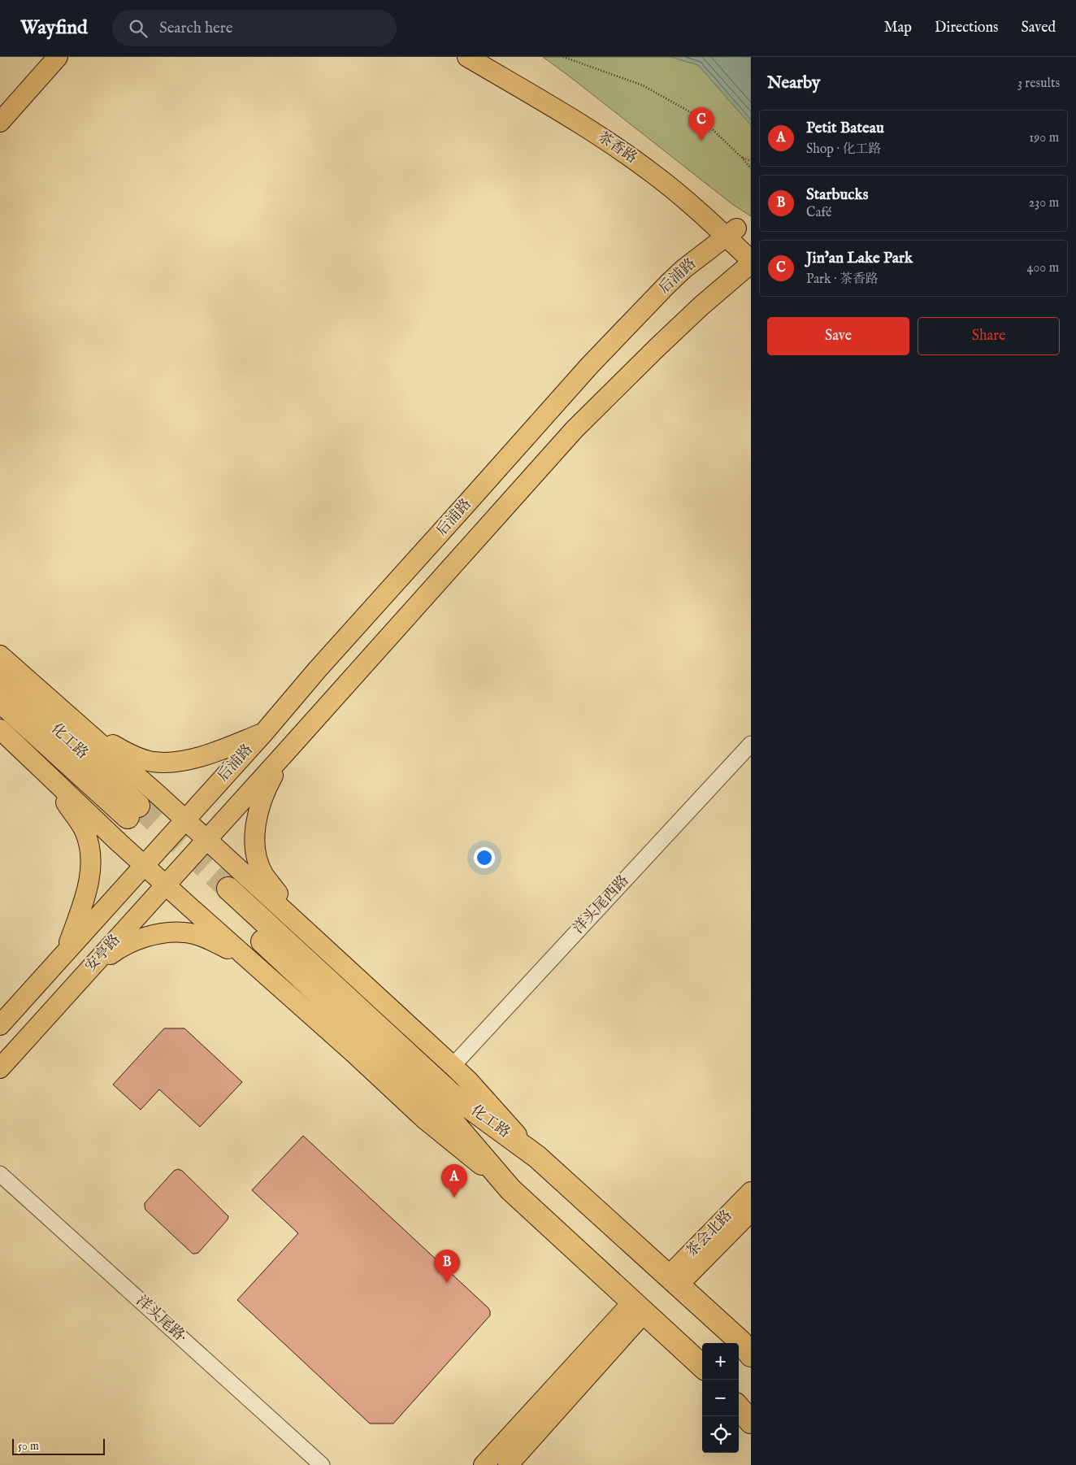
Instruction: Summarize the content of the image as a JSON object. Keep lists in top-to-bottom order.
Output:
{
  "streets": {
    "highway": ["化工路"],
    "main road": [
      "茶香路",
      "后浦路",
      "安亭路",
      "茶会北路"
    ],
    "street": ["洋头尾西路", "洋头尾路·"]
  },
  "crossings": [
    ["茶香路", "后浦路"],
    ["后浦路", "安亭路"],
    ["化工路", "茶会北路"]
  ],
  "scale_bar": "50 m",
  "page": {
    "header": "Wayfind",
    "search": "Search here",
    "nav": ["Map", "Directions", "Saved"],
    "heading": ["Nearby", "3 results"],
    "pins": ["C", "A", "B"],
    "list": [
      {
        "mark": "A",
        "name": "Petit Bateau",
        "note": "Shop · 化工路",
        "value": "190 m"
      },
      {
        "mark": "B",
        "name": "Starbucks",
        "note": "Café",
        "value": "230 m"
      },
      {
        "mark": "C",
        "name": "Jin'an Lake Park",
        "note": "Park · 茶香路",
        "value": "400 m"
      }
    ],
    "buttons": ["Save", "Share"],
    "map_buttons": ["+", "−"],
    "scale": "50 m"
  }
}
